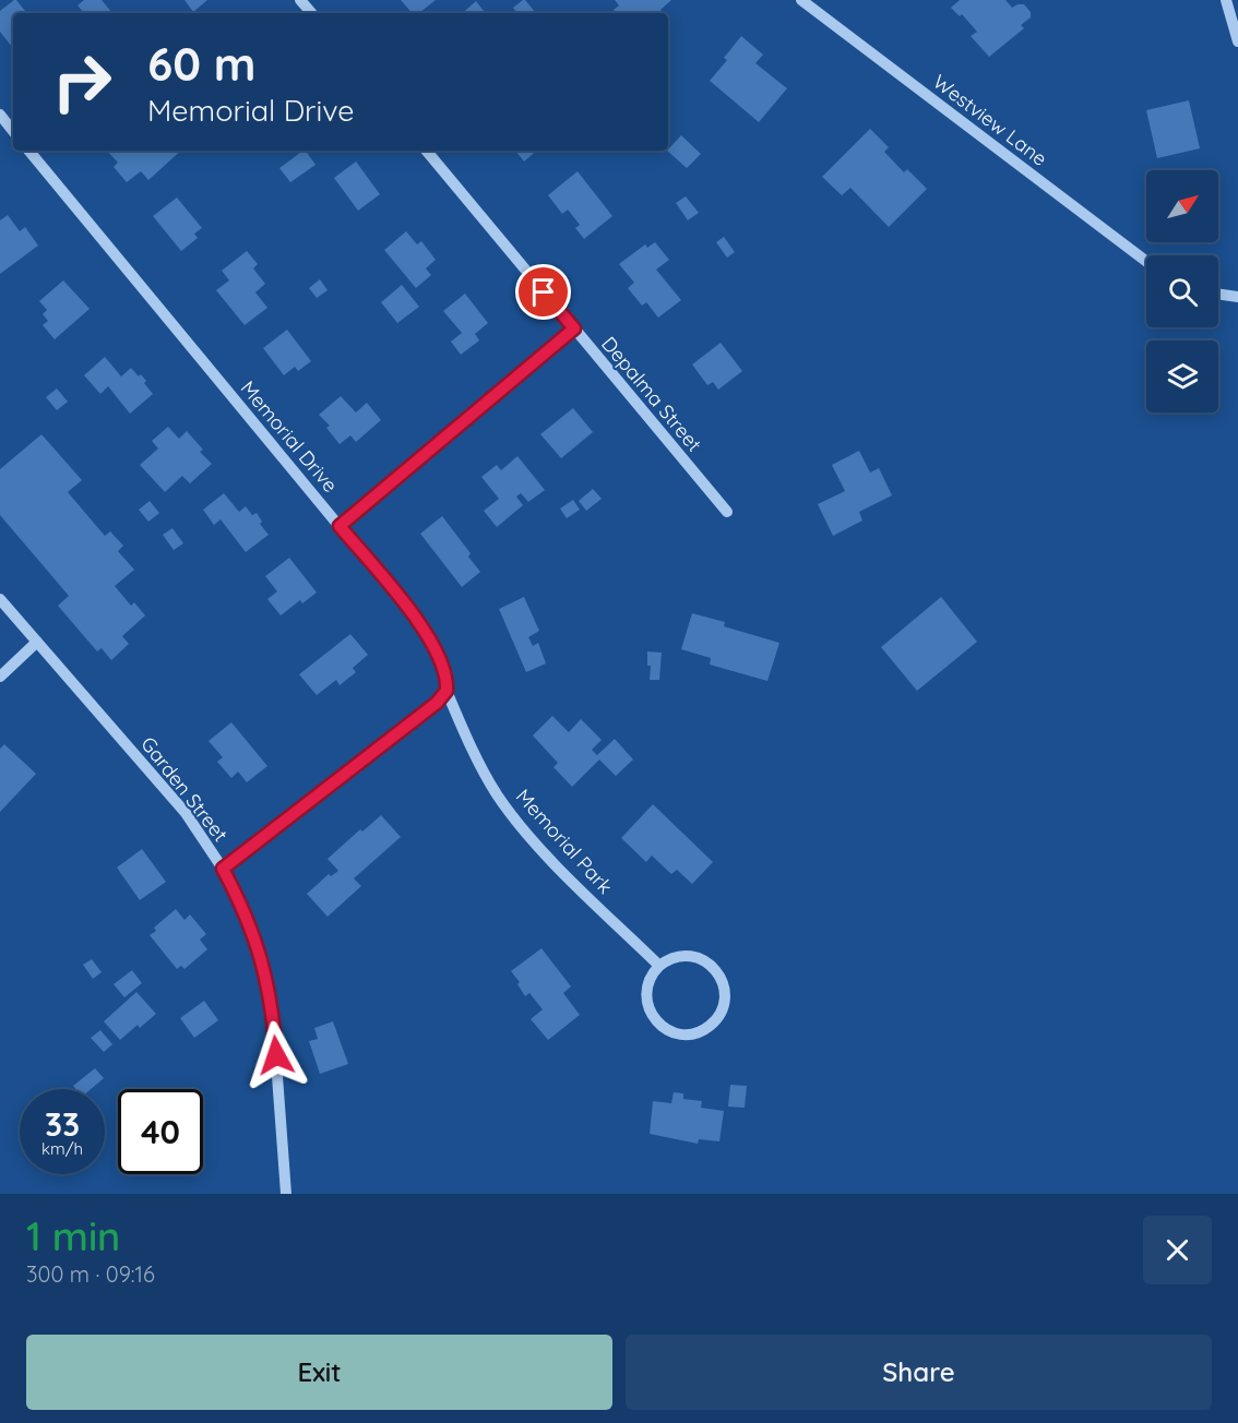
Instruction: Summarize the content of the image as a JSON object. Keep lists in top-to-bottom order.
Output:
{
  "streets": {
    "street": [
      "Westview Lane",
      "Depalma Street",
      "Memorial Drive",
      "Garden Street",
      "Memorial Park"
    ]
  },
  "crossings": [
    ["Memorial Drive", "Memorial Park"]
  ],
  "north": "top right",
  "page": {
    "turn": ["60 m", "Memorial Drive"],
    "speed": "33 km/h",
    "limit": "40",
    "heading": ["1 min", "300 m · 09:16"],
    "buttons": ["Exit", "Share"]
  }
}
